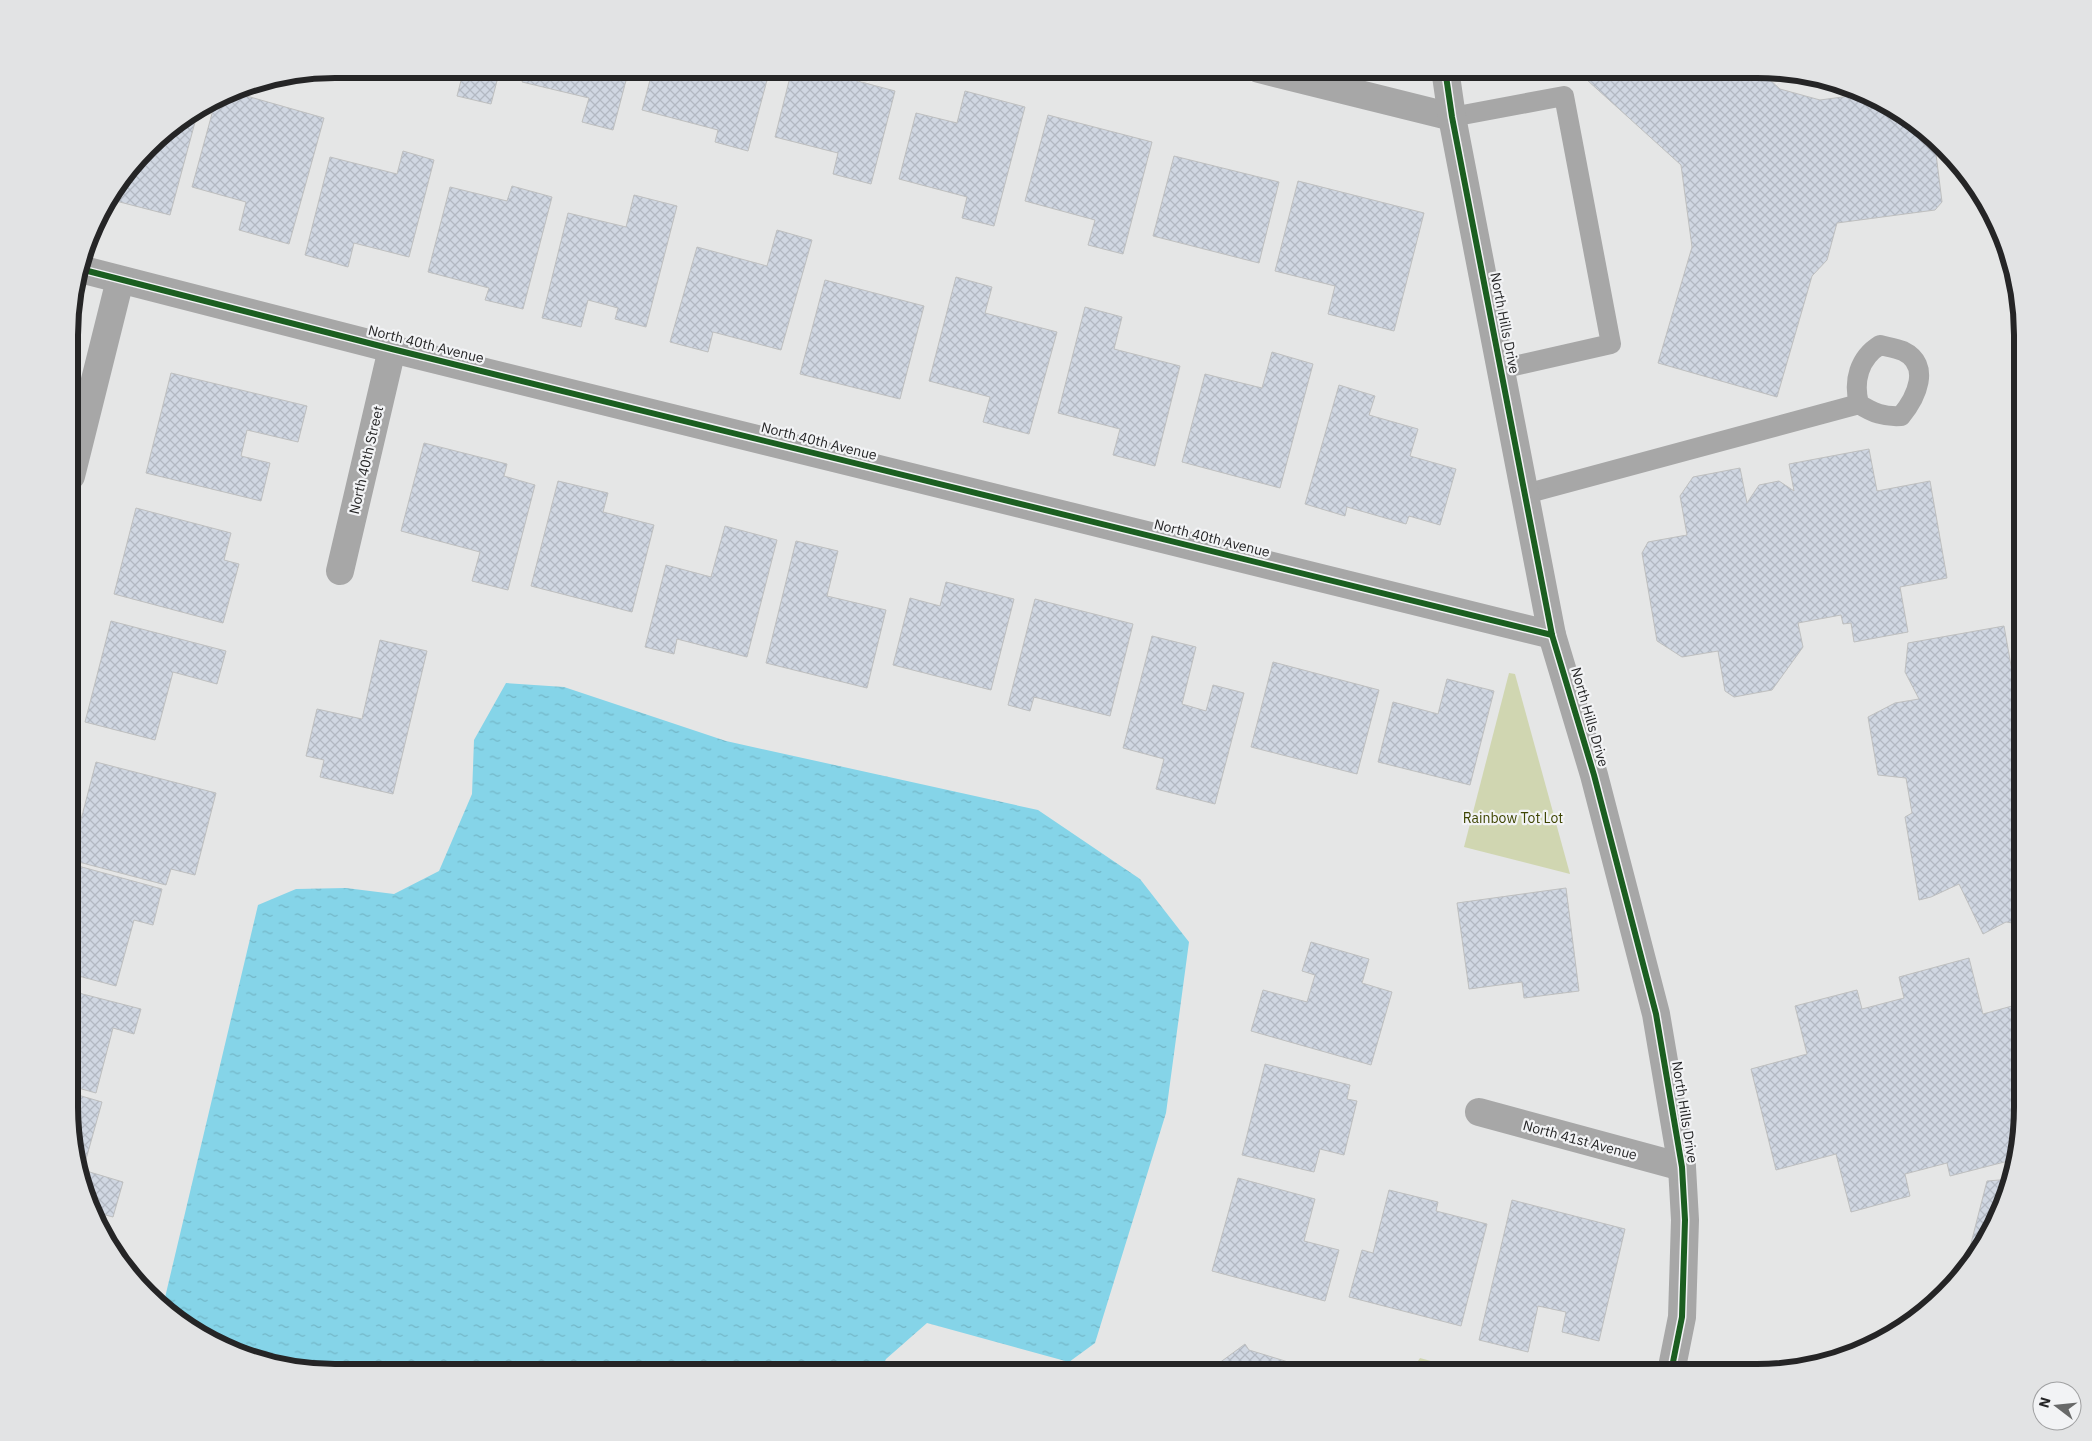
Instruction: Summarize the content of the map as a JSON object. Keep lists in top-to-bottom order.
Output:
{
  "streets": {
    "street": [
      "North Hills Drive",
      "North 40th Avenue",
      "North 40th Street",
      "North 41st Avenue"
    ]
  },
  "crossings": [
    ["North Hills Drive", "North 40th Avenue"],
    ["North Hills Drive", "North 41st Avenue"],
    ["North 40th Avenue", "North 40th Street"]
  ],
  "parks": ["Rainbow Tot Lot"],
  "north": "left"
}
